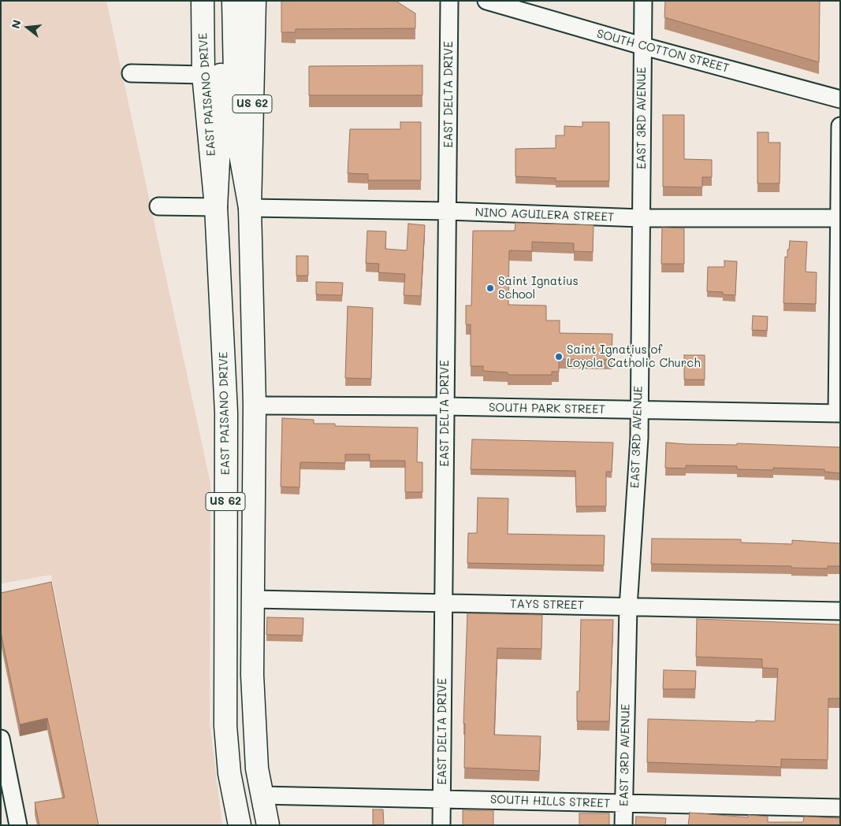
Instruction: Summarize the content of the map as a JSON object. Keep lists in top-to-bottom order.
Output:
{
  "streets": {
    "main road": ["EAST PAISANO DRIVE", "US 62"],
    "street": [
      "SOUTH COTTON STREET",
      "EAST DELTA DRIVE",
      "EAST 3RD AVENUE",
      "NINO AGUILERA STREET",
      "SOUTH PARK STREET",
      "TAYS STREET",
      "SOUTH HILLS STREET"
    ]
  },
  "crossings": [
    ["SOUTH COTTON STREET", "EAST 3RD AVENUE"],
    ["EAST DELTA DRIVE", "NINO AGUILERA STREET"],
    ["EAST DELTA DRIVE", "SOUTH PARK STREET"],
    ["EAST DELTA DRIVE", "TAYS STREET"],
    ["EAST DELTA DRIVE", "SOUTH HILLS STREET"],
    ["US 62", "NINO AGUILERA STREET"],
    ["US 62", "SOUTH PARK STREET"],
    ["US 62", "TAYS STREET"],
    ["US 62", "SOUTH HILLS STREET"],
    ["EAST 3RD AVENUE", "NINO AGUILERA STREET"],
    ["EAST 3RD AVENUE", "SOUTH PARK STREET"],
    ["EAST 3RD AVENUE", "TAYS STREET"],
    ["EAST 3RD AVENUE", "SOUTH HILLS STREET"]
  ],
  "places": ["Saint Ignatius School", "Saint Ignatius of Loyola Catholic Church"],
  "north": "left"
}
